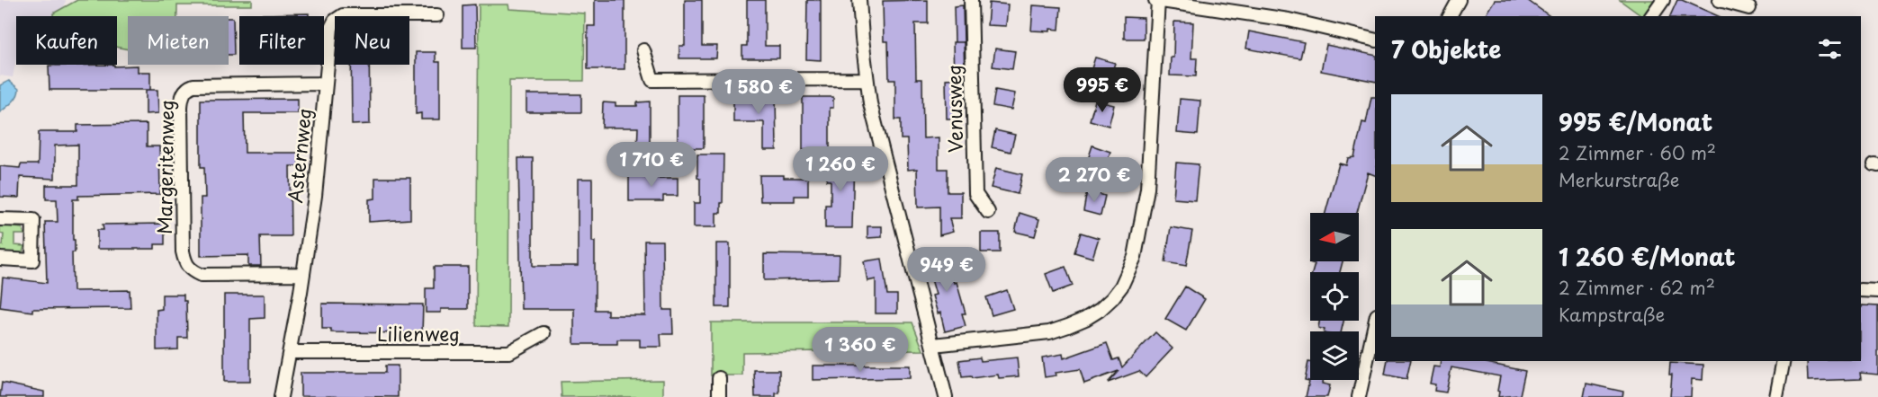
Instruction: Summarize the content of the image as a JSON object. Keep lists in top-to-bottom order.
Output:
{
  "streets": {
    "street": [
      "Venusweg",
      "Asternweg",
      "Margeritenweg",
      "Lilienweg"
    ]
  },
  "crossings": [
    ["Asternweg", "Margeritenweg"],
    ["Asternweg", "Lilienweg"]
  ],
  "north": "left",
  "page": {
    "chip": [
      "Kaufen",
      "Mieten",
      "Filter",
      "Neu"
    ],
    "heading": "7 Objekte",
    "price": [
      "995 €",
      "1 580 €",
      "1 710 €",
      "1 260 €",
      "2 270 €",
      "949 €",
      "1 360 €"
    ],
    "list": [
      {
        "name": "995 €/Monat",
        "note": "2 Zimmer · 60 m² · Merkurstraße"
      },
      {
        "name": "1 260 €/Monat",
        "note": "2 Zimmer · 62 m² · Kampstraße"
      }
    ]
  }
}
